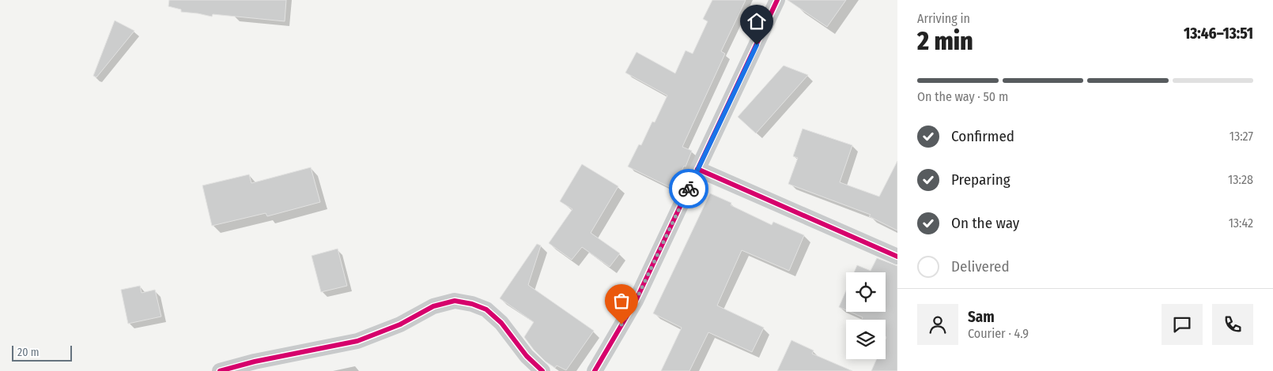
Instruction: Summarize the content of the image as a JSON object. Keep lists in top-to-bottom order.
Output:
{
  "scale_bar": "20 m",
  "page": {
    "heading": ["2 min", "Arriving in", "13:46–13:51"],
    "panel": ["Sam", "Courier · 4.9"],
    "bar": "On the way · 50 m",
    "list": [
      ["Confirmed", "13:27"],
      ["Preparing", "13:28"],
      ["On the way", "13:42"],
      "Delivered"
    ],
    "scale": "20 m"
  }
}
